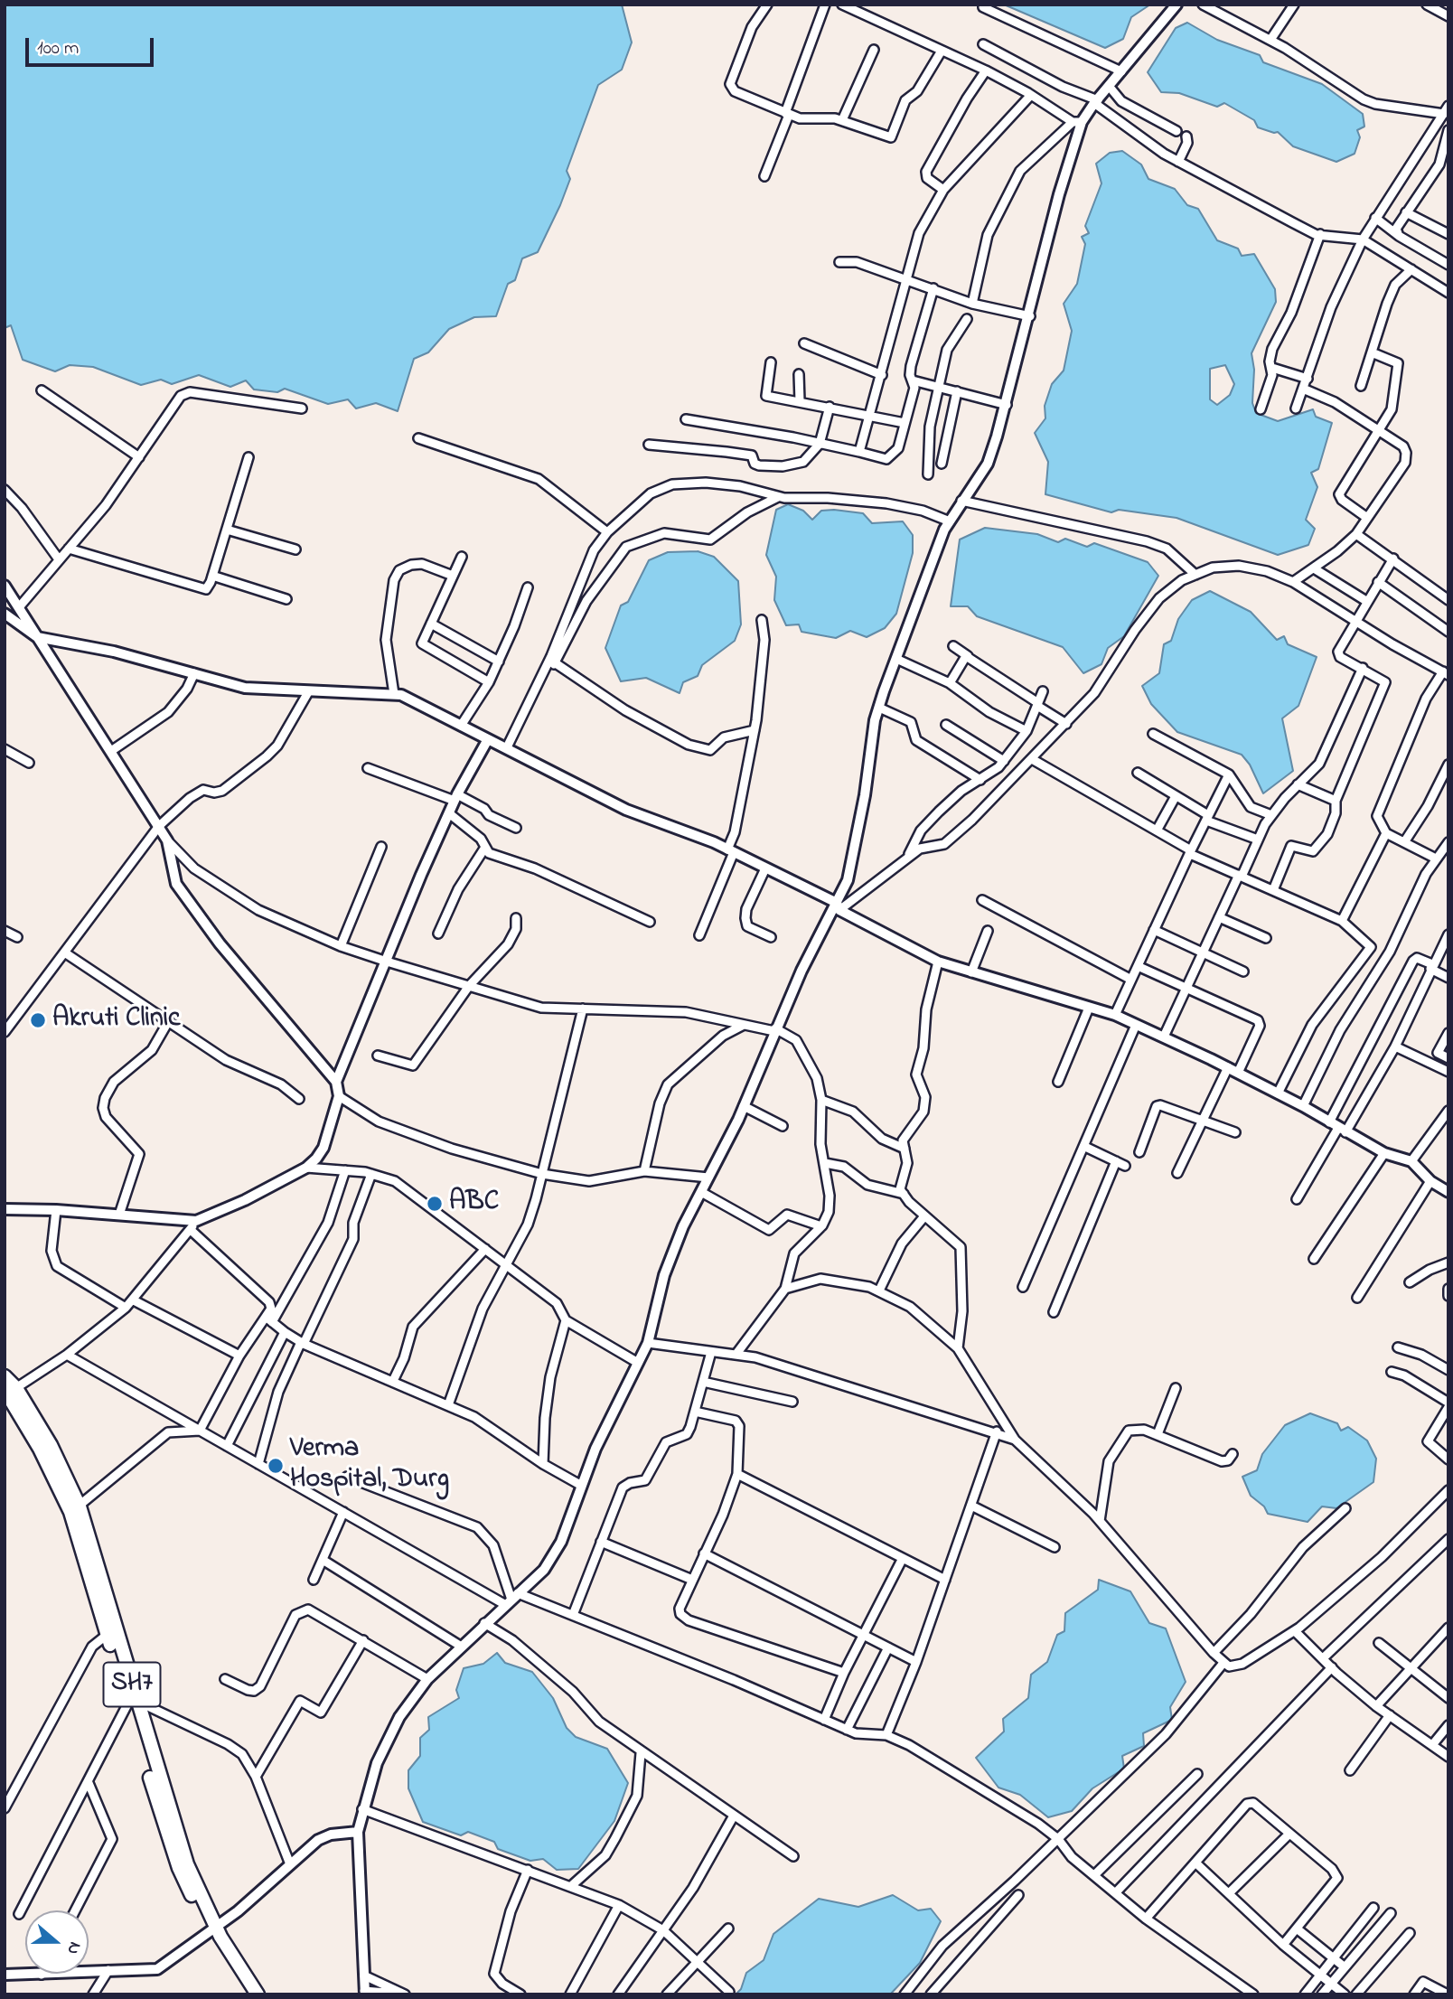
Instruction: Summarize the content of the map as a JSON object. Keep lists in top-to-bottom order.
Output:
{
  "streets": {
    "main road": ["SH7"]
  },
  "places": ["Akruti Clinic", "ABC", "Verma Hospital, Durg"],
  "scale_bar": "100 m",
  "north": "right"
}
